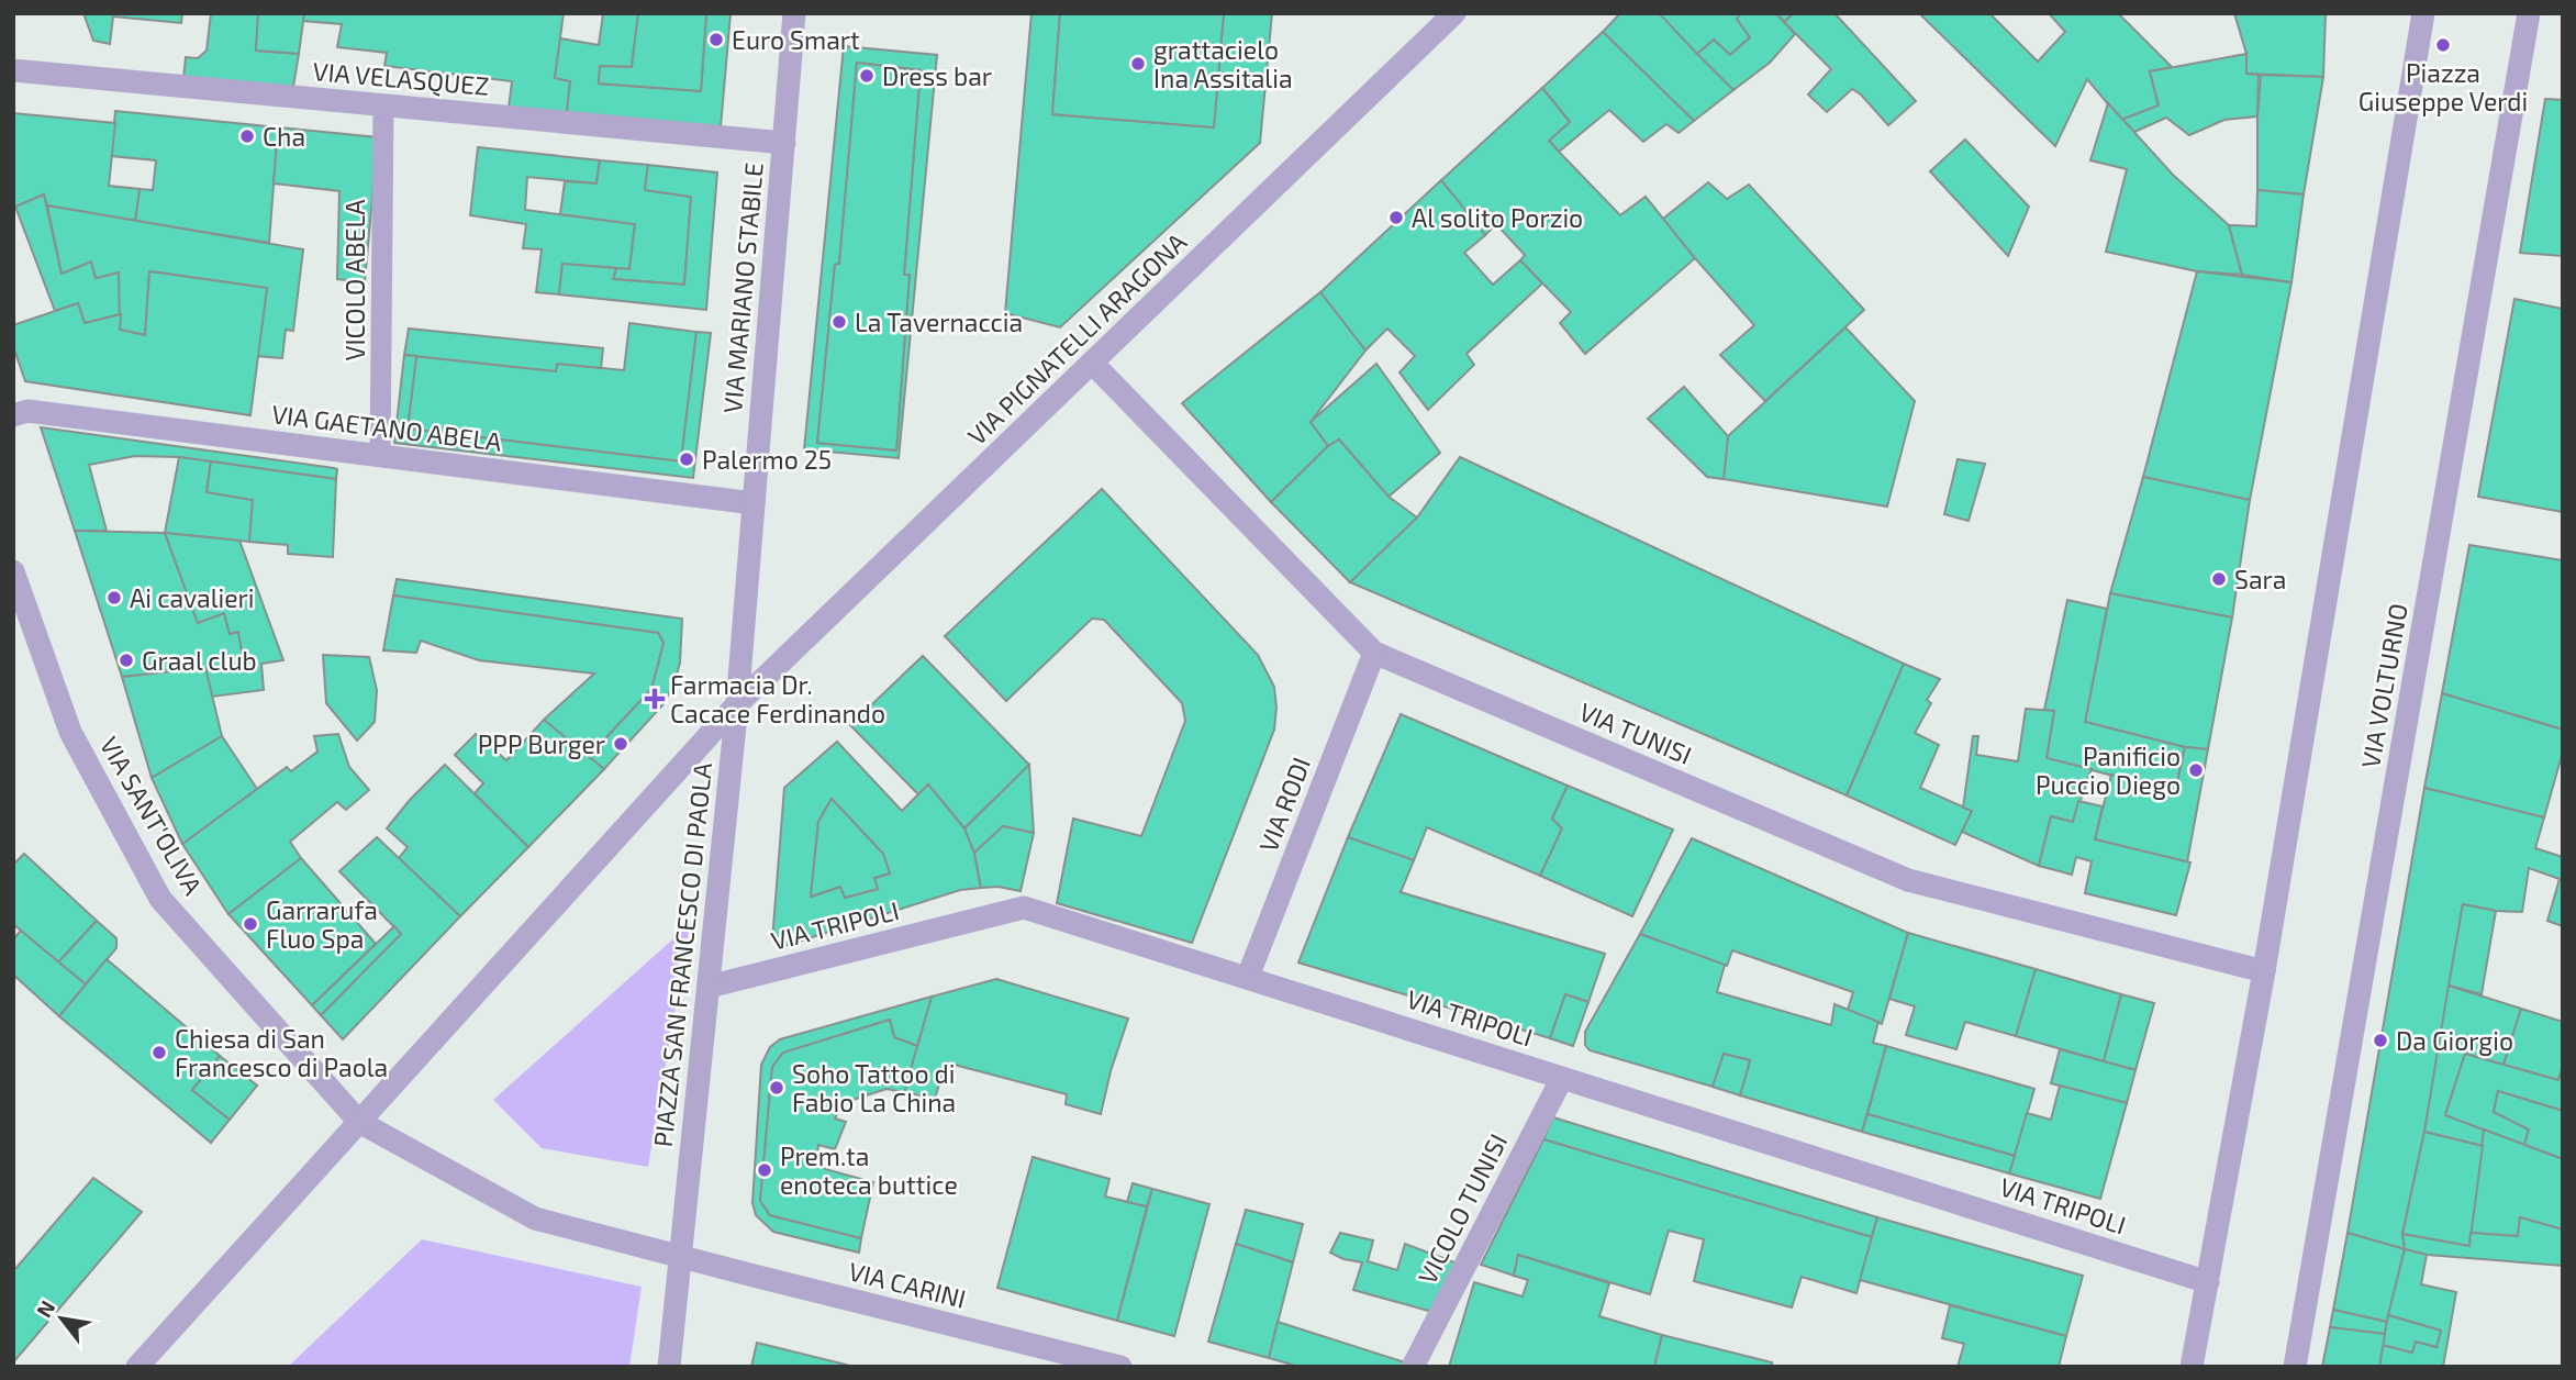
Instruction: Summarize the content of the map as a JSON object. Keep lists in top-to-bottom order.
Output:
{
  "streets": {
    "street": [
      "VIA VELASQUEZ",
      "VIA MARIANO STABILE",
      "VIA PIGNATELLI ARAGONA",
      "VIA GAETANO ABELA",
      "VIA VOLTURNO",
      "VIA TUNISI",
      "VIA RODI",
      "VIA SANT'OLIVA",
      "VIA TRIPOLI",
      "PIAZZA SAN FRANCESCO DI PAOLA",
      "VICOLO TUNISI",
      "VIA CARINI"
    ],
    "lane": ["VICOLO ABELA"]
  },
  "crossings": [
    ["VIA VELASQUEZ", "VICOLO ABELA"],
    ["VIA VELASQUEZ", "VIA MARIANO STABILE"],
    ["VICOLO ABELA", "VIA GAETANO ABELA"],
    ["VIA MARIANO STABILE", "VIA PIGNATELLI ARAGONA"],
    ["VIA MARIANO STABILE", "VIA GAETANO ABELA"],
    ["VIA MARIANO STABILE", "PIAZZA SAN FRANCESCO DI PAOLA"],
    ["VIA PIGNATELLI ARAGONA", "VIA TUNISI"],
    ["VIA PIGNATELLI ARAGONA", "PIAZZA SAN FRANCESCO DI PAOLA"],
    ["VIA TUNISI", "VIA RODI"],
    ["VIA RODI", "VIA TRIPOLI"],
    ["VIA SANT'OLIVA", "PIAZZA SAN FRANCESCO DI PAOLA"],
    ["VIA SANT'OLIVA", "VIA CARINI"],
    ["VIA TRIPOLI", "PIAZZA SAN FRANCESCO DI PAOLA"],
    ["VIA TRIPOLI", "VICOLO TUNISI"],
    ["PIAZZA SAN FRANCESCO DI PAOLA", "VIA CARINI"]
  ],
  "places": {
    "other": [
      "Euro Smart",
      "Piazza Giuseppe Verdi",
      "grattacielo Ina Assitalia",
      "Dress bar",
      "Cha",
      "Al solito Porzio",
      "La Tavernaccia",
      "Palermo 25",
      "Sara",
      "Ai cavalieri",
      "Graal club",
      "PPP Burger",
      "Panificio Puccio Diego",
      "Garrarufa Fluo Spa",
      "Da Giorgio",
      "Chiesa di San Francesco di Paola",
      "Soho Tattoo di Fabio La China",
      "Prem.ta enoteca buttice"
    ],
    "health": ["Farmacia Dr. Cacace Ferdinando"]
  },
  "north": "top left"
}
